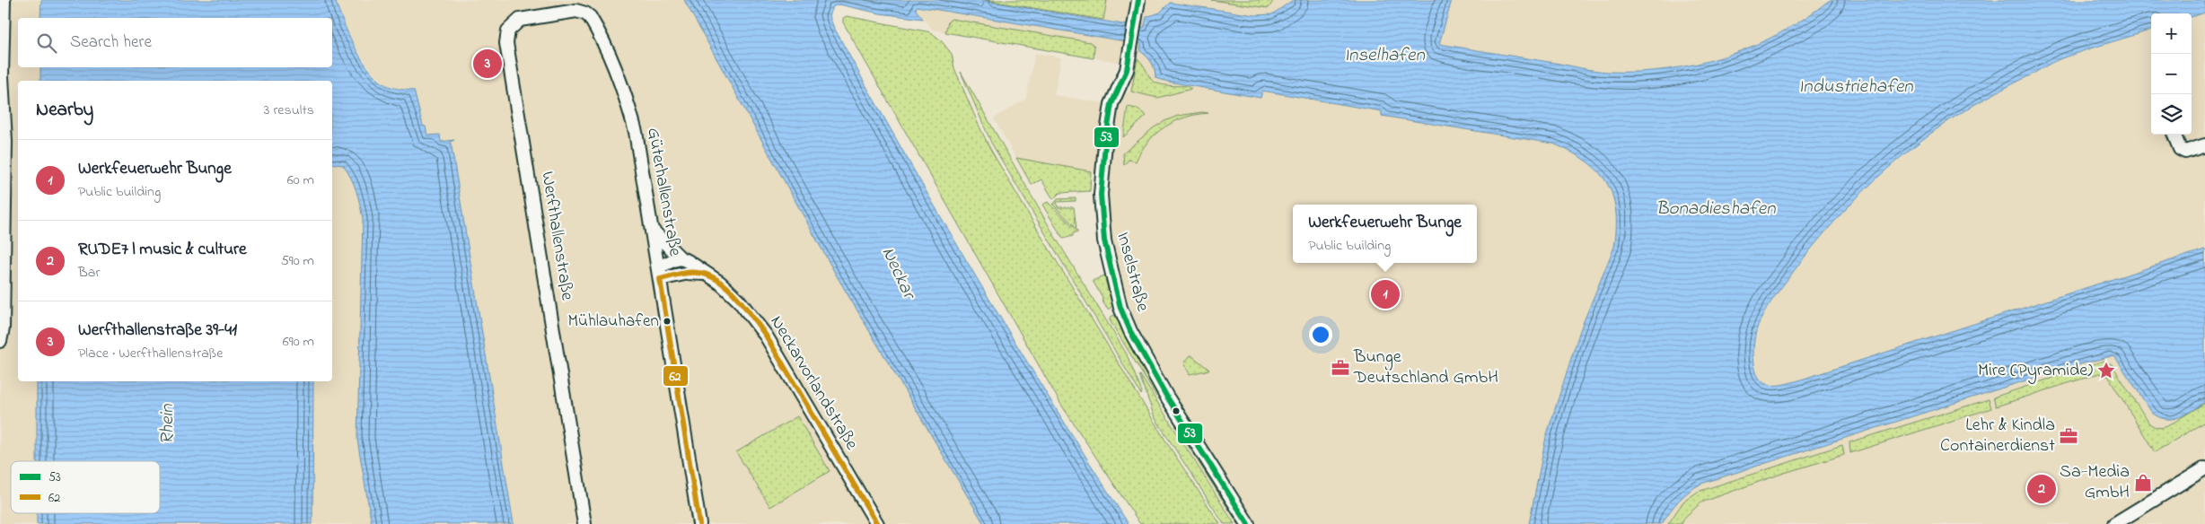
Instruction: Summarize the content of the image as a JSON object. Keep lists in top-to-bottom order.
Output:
{
  "streets": {
    "street": [
      "Güterhallenstraße",
      "Werfthallenstraße",
      "Inselstraße",
      "Neckarvorlandstraße"
    ]
  },
  "crossings": [
    ["Güterhallenstraße", "Werfthallenstraße"],
    ["Güterhallenstraße", "Neckarvorlandstraße"]
  ],
  "water": [
    "Inselhafen",
    "Industriehafen",
    "Bonadieshafen",
    "Neckar",
    "Rhein"
  ],
  "places": {
    "other": ["Mühlauhafen"],
    "office": ["Bunge Deutschland GmbH", "Lehr & Kindla Containerdienst"],
    "place": ["Mire (Pyramide)"],
    "shop": ["Sa-Media GmbH"]
  },
  "lines": ["transit line 53", "transit line 62"],
  "legend": ["53", "62"],
  "page": {
    "map_buttons": ["+", "−"],
    "search": "Search here",
    "pins": ["3", "1", "2"],
    "heading": ["Nearby", "3 results"],
    "list": [
      {
        "mark": "1",
        "name": "Werkfeuerwehr Bunge",
        "note": "Public building",
        "value": "60 m"
      },
      {
        "mark": "2",
        "name": "RUDE7 | music & culture",
        "note": "Bar",
        "value": "590 m"
      },
      {
        "mark": "3",
        "name": "Werfthallenstraße 39-41",
        "note": "Place · Werfthallenstraße",
        "value": "690 m"
      }
    ],
    "popup": ["Werkfeuerwehr Bunge", "Public building"]
  }
}
